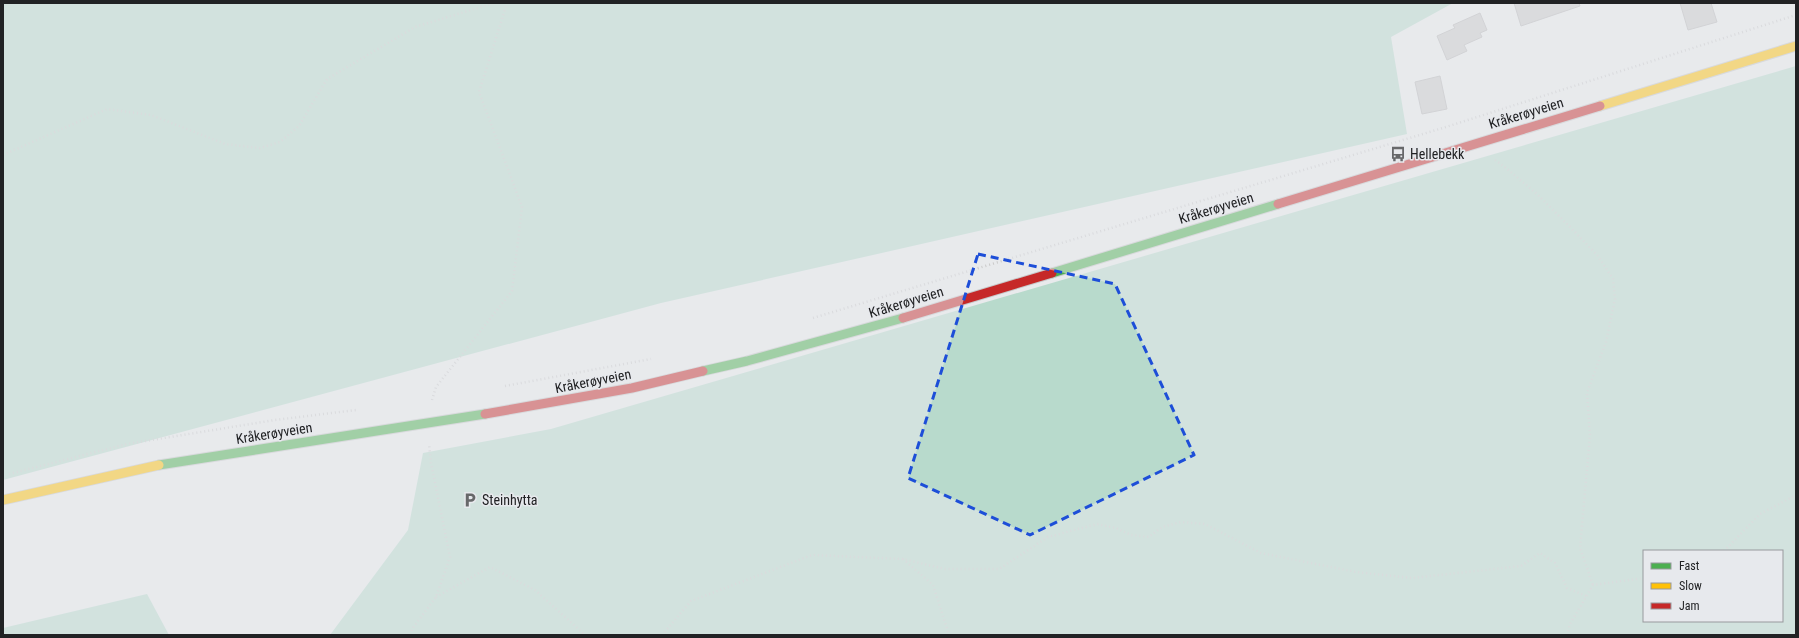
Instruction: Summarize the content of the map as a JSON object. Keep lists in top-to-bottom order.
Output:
{
  "streets": {
    "main road": ["Kråkerøyveien"]
  },
  "places": {
    "bus stop": ["Hellebekk"],
    "parking": ["Steinhytta"]
  },
  "legend": ["Fast", "Slow", "Jam"]
}
